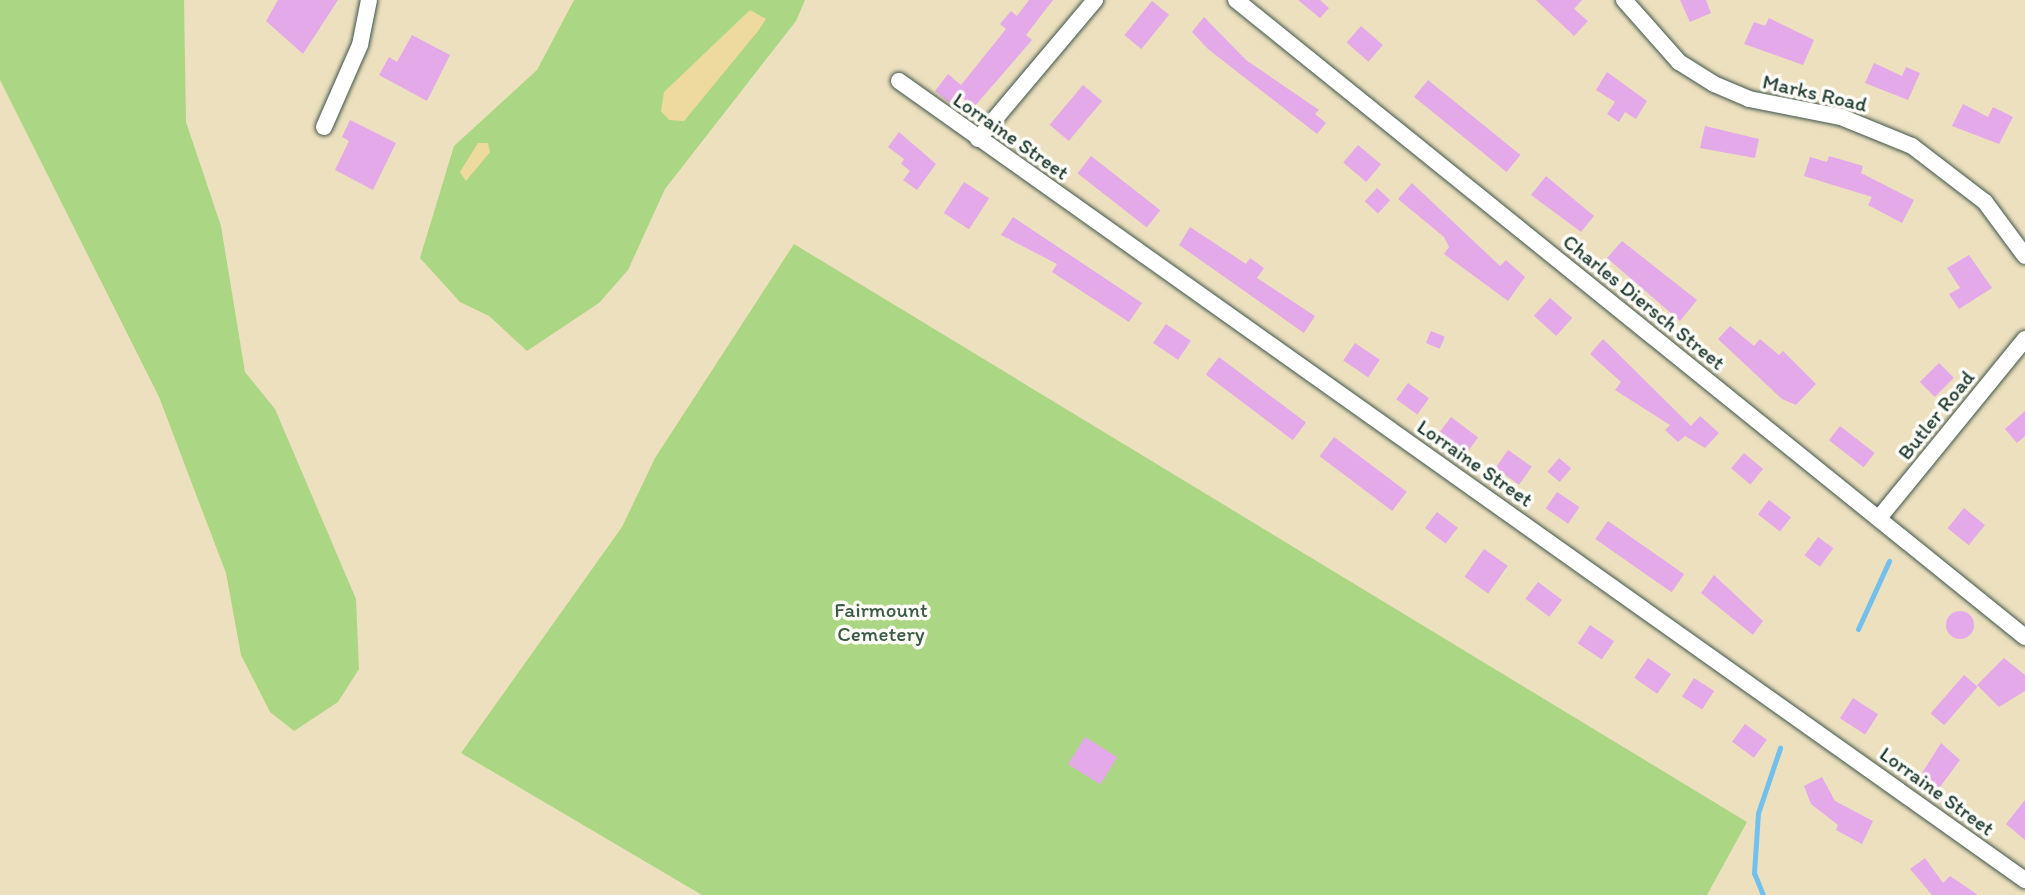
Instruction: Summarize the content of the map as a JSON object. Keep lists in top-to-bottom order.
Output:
{
  "streets": {
    "street": [
      "Marks Road",
      "Lorraine Street",
      "Charles Diersch Street",
      "Butler Road"
    ]
  },
  "crossings": [
    ["Charles Diersch Street", "Butler Road"]
  ],
  "parks": ["Fairmount Cemetery"]
}
